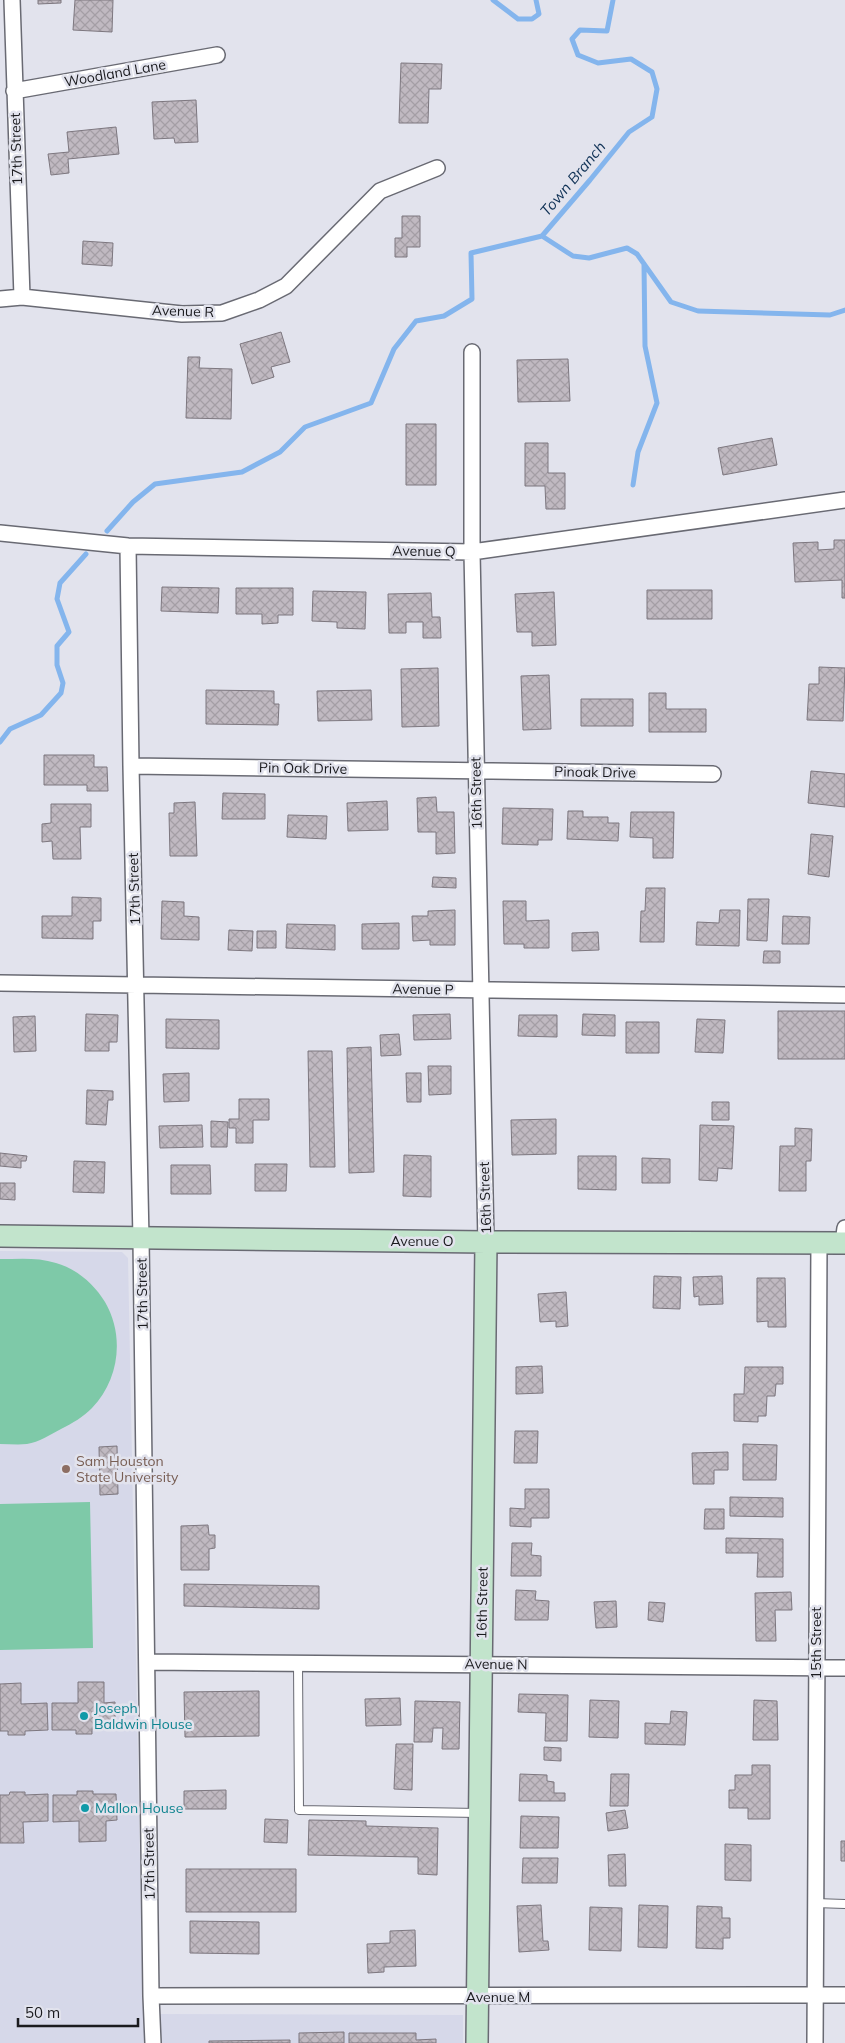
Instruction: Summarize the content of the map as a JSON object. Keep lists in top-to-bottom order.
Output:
{
  "streets": {
    "street": [
      "Woodland Lane",
      "17th Street",
      "Avenue R",
      "Avenue Q",
      "Pin Oak Drive",
      "Pinoak Drive",
      "16th Street",
      "Avenue P",
      "Avenue O",
      "15th Street",
      "Avenue N",
      "Avenue M"
    ]
  },
  "crossings": [
    ["Woodland Lane", "17th Street"],
    ["17th Street", "Avenue R"],
    ["17th Street", "Avenue Q"],
    ["17th Street", "Pin Oak Drive"],
    ["17th Street", "Avenue P"],
    ["17th Street", "Avenue O"],
    ["17th Street", "Avenue N"],
    ["17th Street", "Avenue M"],
    ["Avenue Q", "16th Street"],
    ["Pin Oak Drive", "Pinoak Drive"],
    ["Pin Oak Drive", "16th Street"],
    ["Pinoak Drive", "16th Street"],
    ["16th Street", "Avenue P"],
    ["16th Street", "Avenue O"],
    ["16th Street", "Avenue N"],
    ["16th Street", "Avenue M"],
    ["Avenue O", "15th Street"],
    ["15th Street", "Avenue N"],
    ["15th Street", "Avenue M"]
  ],
  "water": ["Town Branch"],
  "places": ["Sam Houston State University", "Joseph Baldwin House", "Mallon House"],
  "scale_bar": "50 m"
}
